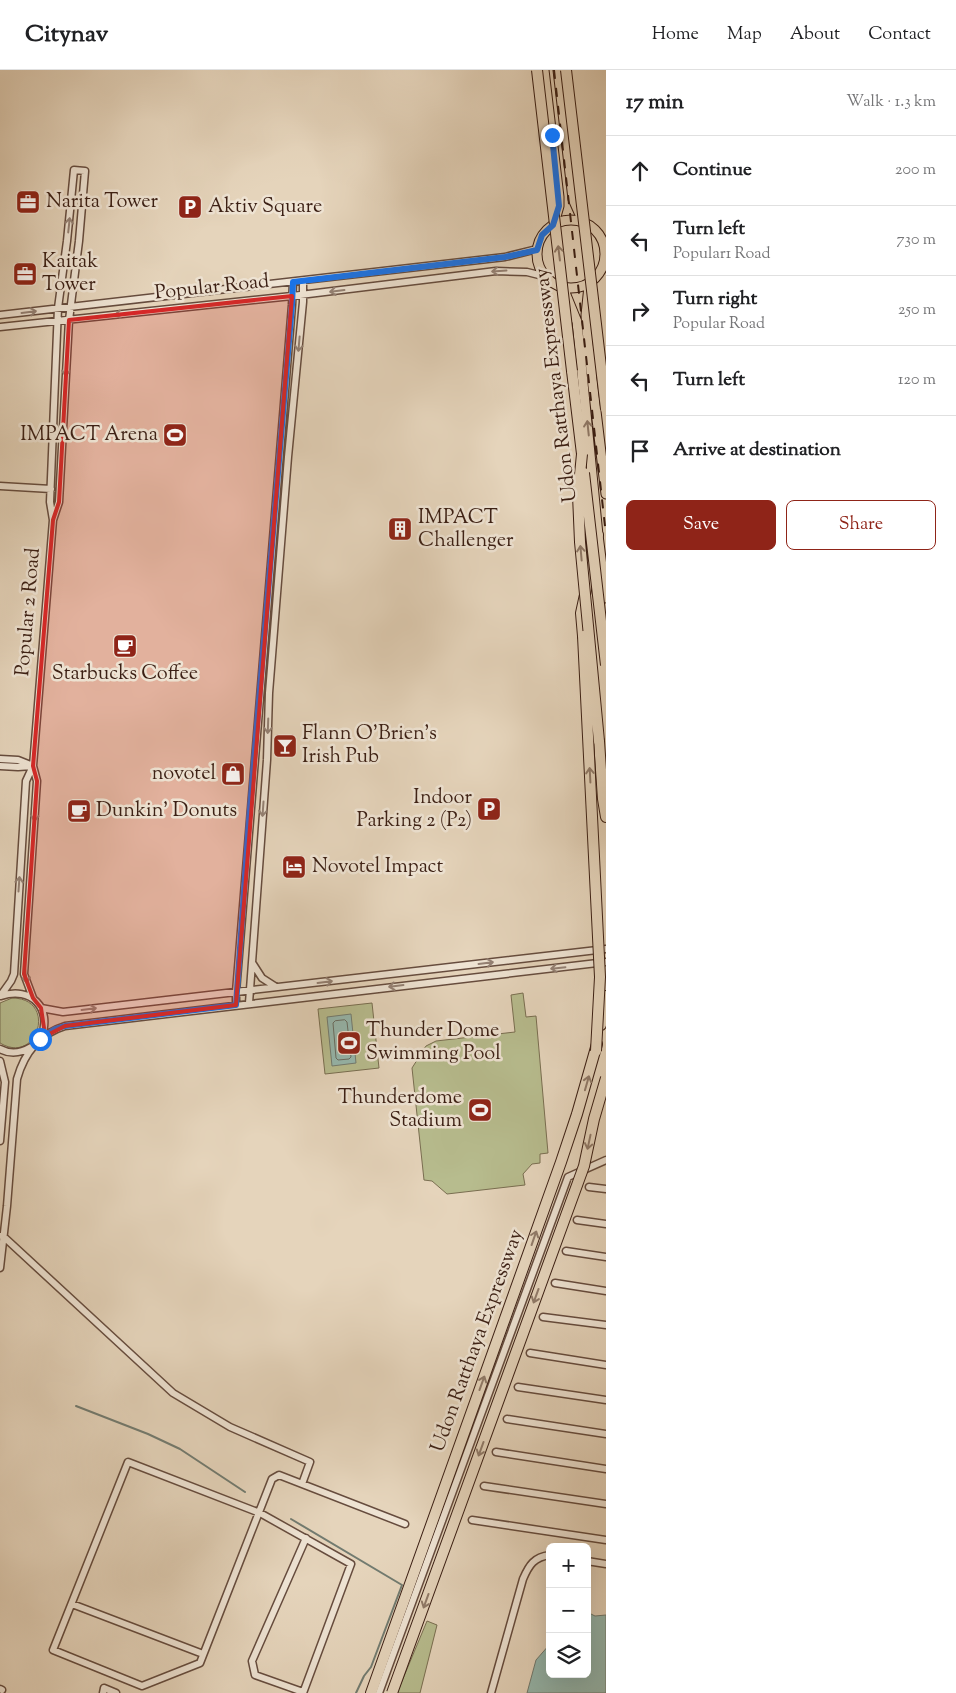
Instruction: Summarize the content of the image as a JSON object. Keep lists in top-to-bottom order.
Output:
{
  "streets": {
    "highway": ["Udon Ratthaya Expressway"],
    "street": ["Popular Road", "Popular 2 Road"]
  },
  "crossings": [
    ["Popular Road", "Popular 2 Road"]
  ],
  "places": {
    "office": ["Narita Tower", "Kaitak Tower"],
    "parking": ["Aktiv Square", "Indoor Parking 2 (P2)"],
    "sports": ["IMPACT Arena", "Thunder Dome Swimming Pool", "Thunderdome Stadium"],
    "building": ["IMPACT Challenger"],
    "cafe": ["Starbucks Coffee", "Dunkin' Donuts"],
    "bar": ["Flann O'Brien's Irish Pub"],
    "shop": ["novotel"],
    "hotel": ["Novotel Impact"]
  },
  "page": {
    "header": "Citynav",
    "nav": [
      "Home",
      "Map",
      "About",
      "Contact"
    ],
    "heading": ["17 min", "Walk · 1.3 km"],
    "list": [
      ["Continue", "200 m"],
      ["Turn left", "Popular1 Road", "730 m"],
      ["Turn right", "Popular Road", "250 m"],
      ["Turn left", "120 m"],
      "Arrive at destination"
    ],
    "buttons": ["Save", "Share"],
    "map_buttons": ["+", "−"]
  }
}
